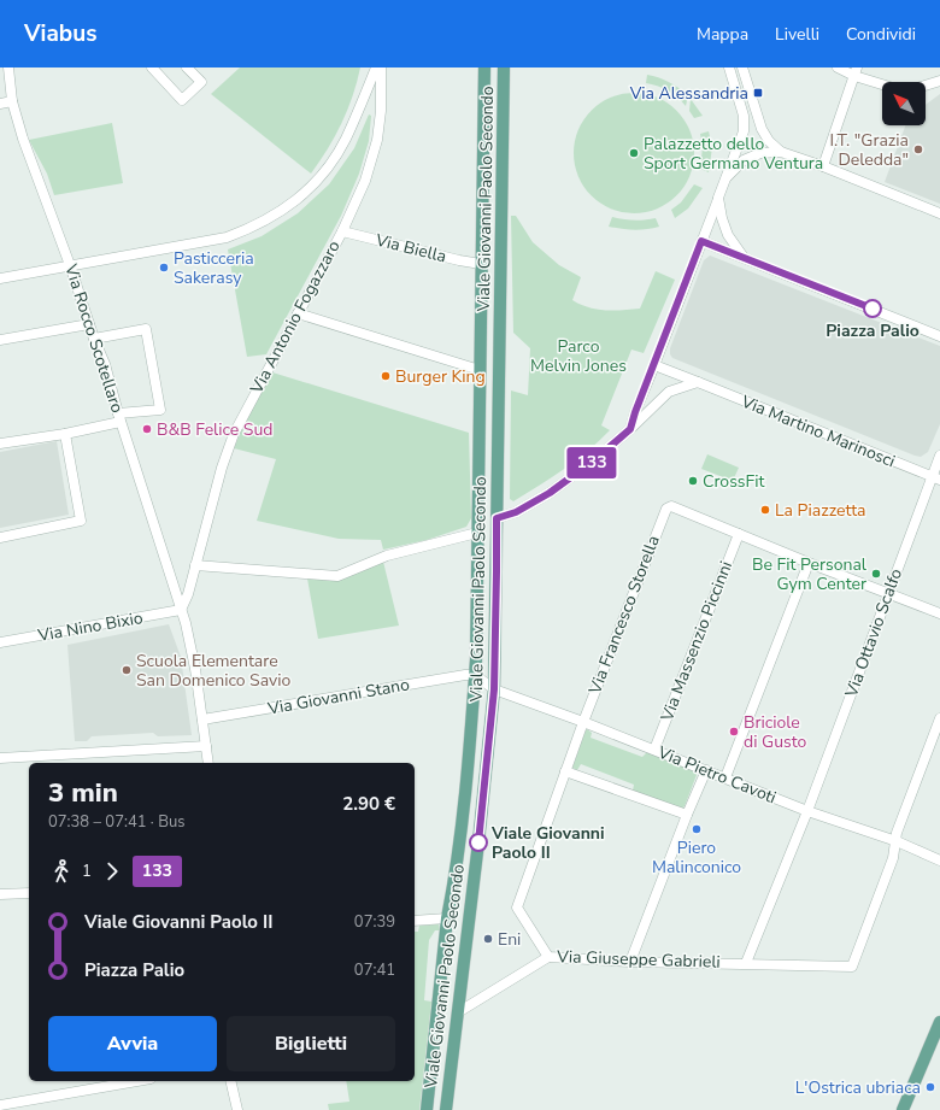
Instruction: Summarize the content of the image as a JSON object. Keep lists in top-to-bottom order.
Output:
{
  "streets": {
    "main road": ["Viale Giovanni Paolo Secondo"],
    "street": [
      "Via Biella",
      "Via Antonio Fogazzaro",
      "Via Rocco Scotellaro",
      "Via Martino Marinosci",
      "Via Francesco Storella",
      "Via Nino Bixio",
      "Via Ottavio Scalfo",
      "Via Massenzio Piccinni",
      "Via Giovanni Stano",
      "Via Pietro Cavoti",
      "Via Giuseppe Gabrieli"
    ]
  },
  "crossings": [
    ["Viale Giovanni Paolo Secondo", "Via Biella"],
    ["Viale Giovanni Paolo Secondo", "Via Giovanni Stano"],
    ["Viale Giovanni Paolo Secondo", "Via Pietro Cavoti"],
    ["Via Biella", "Via Antonio Fogazzaro"],
    ["Via Antonio Fogazzaro", "Via Rocco Scotellaro"],
    ["Via Antonio Fogazzaro", "Via Nino Bixio"],
    ["Via Rocco Scotellaro", "Via Nino Bixio"],
    ["Via Rocco Scotellaro", "Via Giovanni Stano"],
    ["Via Martino Marinosci", "Via Ottavio Scalfo"],
    ["Via Francesco Storella", "Via Massenzio Piccinni"],
    ["Via Francesco Storella", "Via Pietro Cavoti"],
    ["Via Francesco Storella", "Via Giuseppe Gabrieli"],
    ["Via Ottavio Scalfo", "Via Pietro Cavoti"],
    ["Via Ottavio Scalfo", "Via Giuseppe Gabrieli"],
    ["Via Massenzio Piccinni", "Via Pietro Cavoti"],
    ["Via Giovanni Stano", "Via Pietro Cavoti"],
    ["Via Pietro Cavoti", "Via Giuseppe Gabrieli"]
  ],
  "parks": ["Parco Melvin Jones"],
  "places": {
    "transit": ["Via Alessandria"],
    "other": [
      "I.T. \"Grazia Deledda\"",
      "Palazzetto dello Sport Germano Ventura",
      "Pasticceria Sakerasy",
      "Piazza Palio",
      "Burger King",
      "B&B Felice Sud",
      "CrossFit",
      "La Piazzetta",
      "Be Fit Personal Gym Center",
      "Scuola Elementare San Domenico Savio",
      "Briciole di Gusto",
      "Piero Malinconico",
      "Viale Giovanni Paolo II",
      "Eni",
      "L'Ostrica ubriaca"
    ]
  },
  "lines": ["bus line 133"],
  "north": "top left",
  "page": {
    "header": "Viabus",
    "nav": ["Mappa", "Livelli", "Condividi"],
    "on_map": "133",
    "heading": ["3 min", "07:38 – 07:41 · Bus", "2.90 €"],
    "legs": ["1", "133"],
    "list": [
      {
        "name": "Viale Giovanni Paolo II",
        "value": "07:39"
      },
      {
        "name": "Piazza Palio",
        "value": "07:41"
      }
    ],
    "buttons": ["Avvia", "Biglietti"]
  }
}
